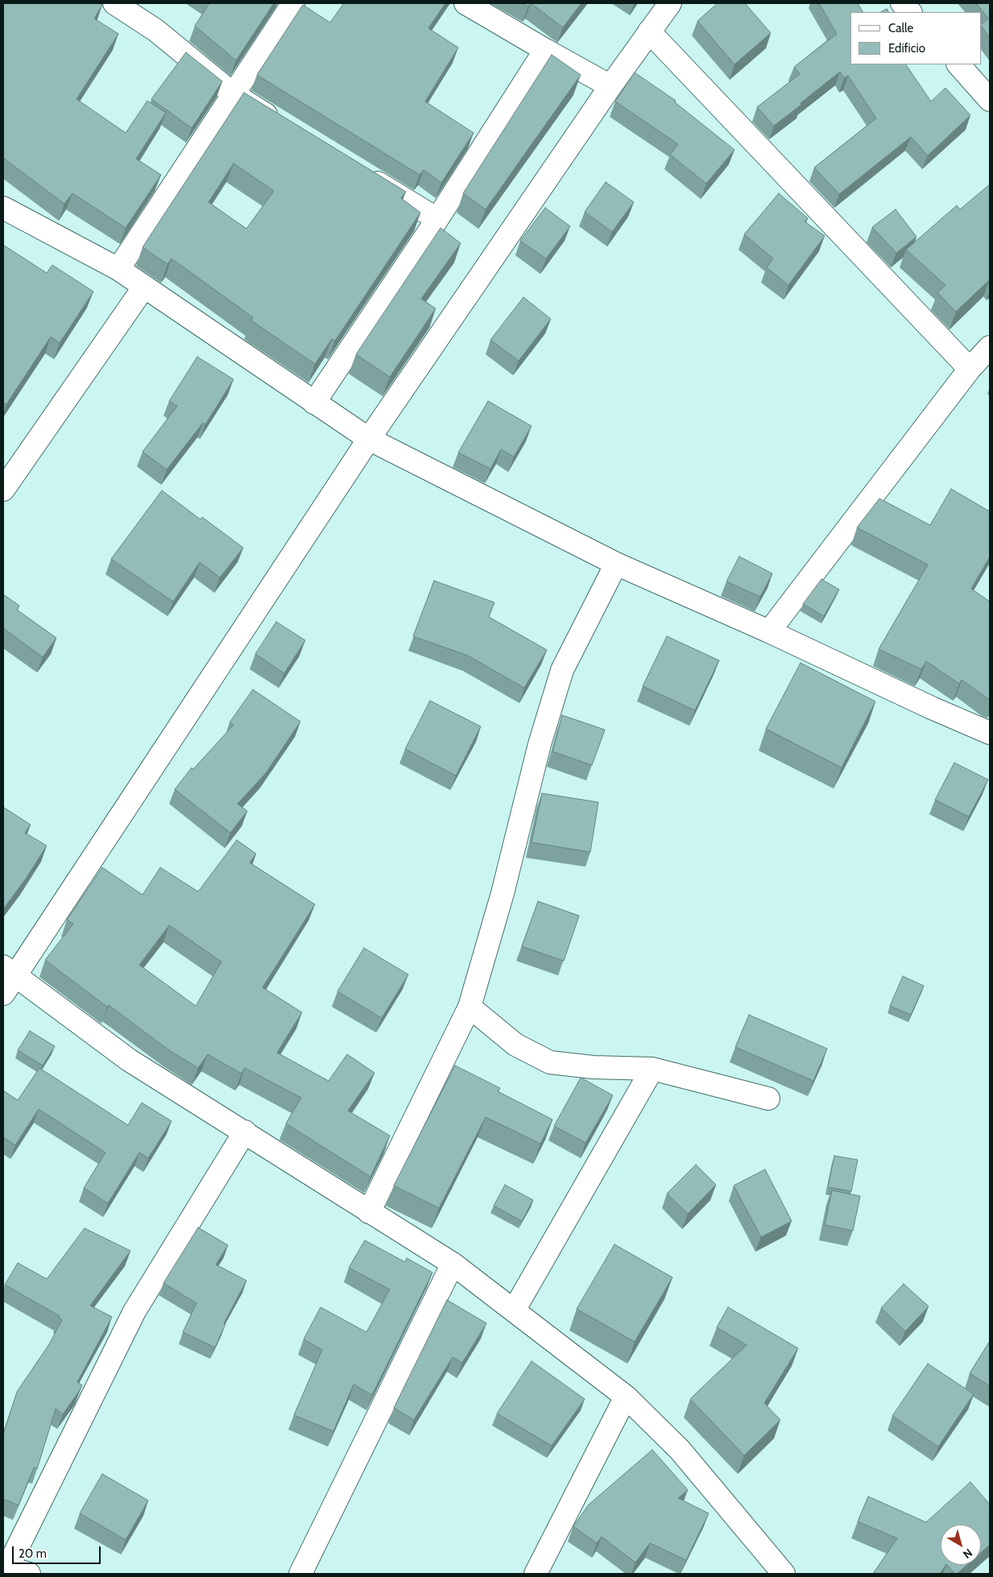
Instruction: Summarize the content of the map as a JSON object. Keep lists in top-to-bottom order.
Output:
{
  "legend": ["Calle", "Edificio"],
  "scale_bar": "20 m",
  "north": "bottom right"
}
